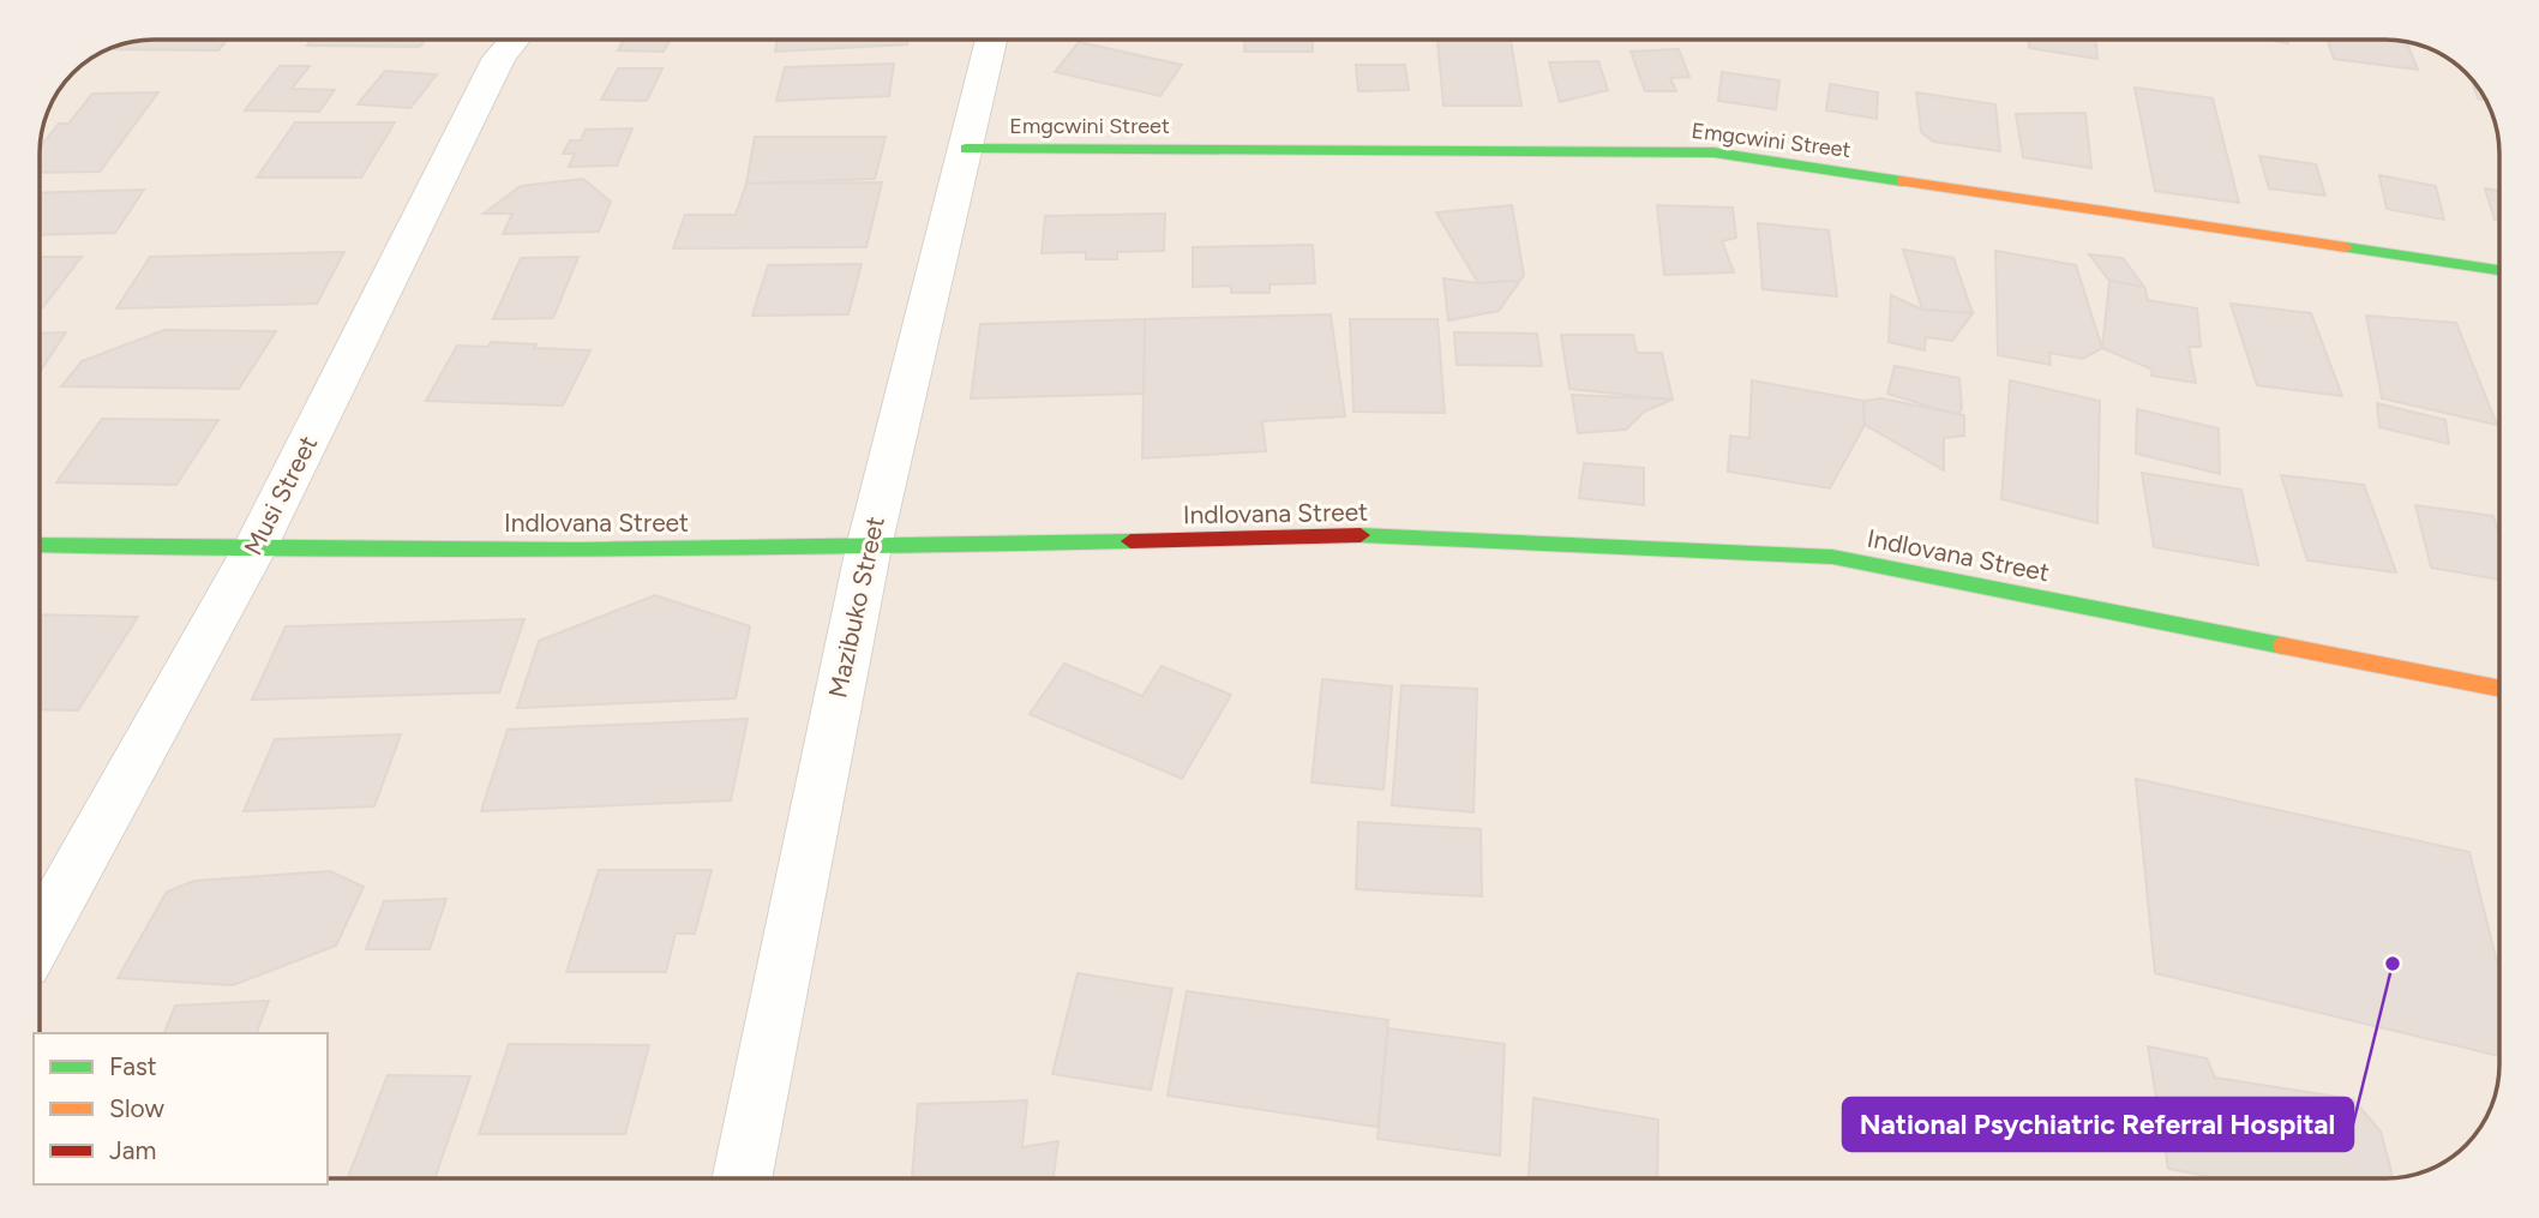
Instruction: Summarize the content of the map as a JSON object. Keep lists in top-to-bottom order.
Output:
{
  "streets": {
    "street": [
      "Emgcwini Street",
      "Musi Street",
      "Indlovana Street",
      "Mazibuko Street"
    ]
  },
  "crossings": [
    ["Emgcwini Street", "Mazibuko Street"],
    ["Musi Street", "Indlovana Street"],
    ["Indlovana Street", "Mazibuko Street"]
  ],
  "places": ["National Psychiatric Referral Hospital"],
  "legend": ["Fast", "Slow", "Jam"]
}
